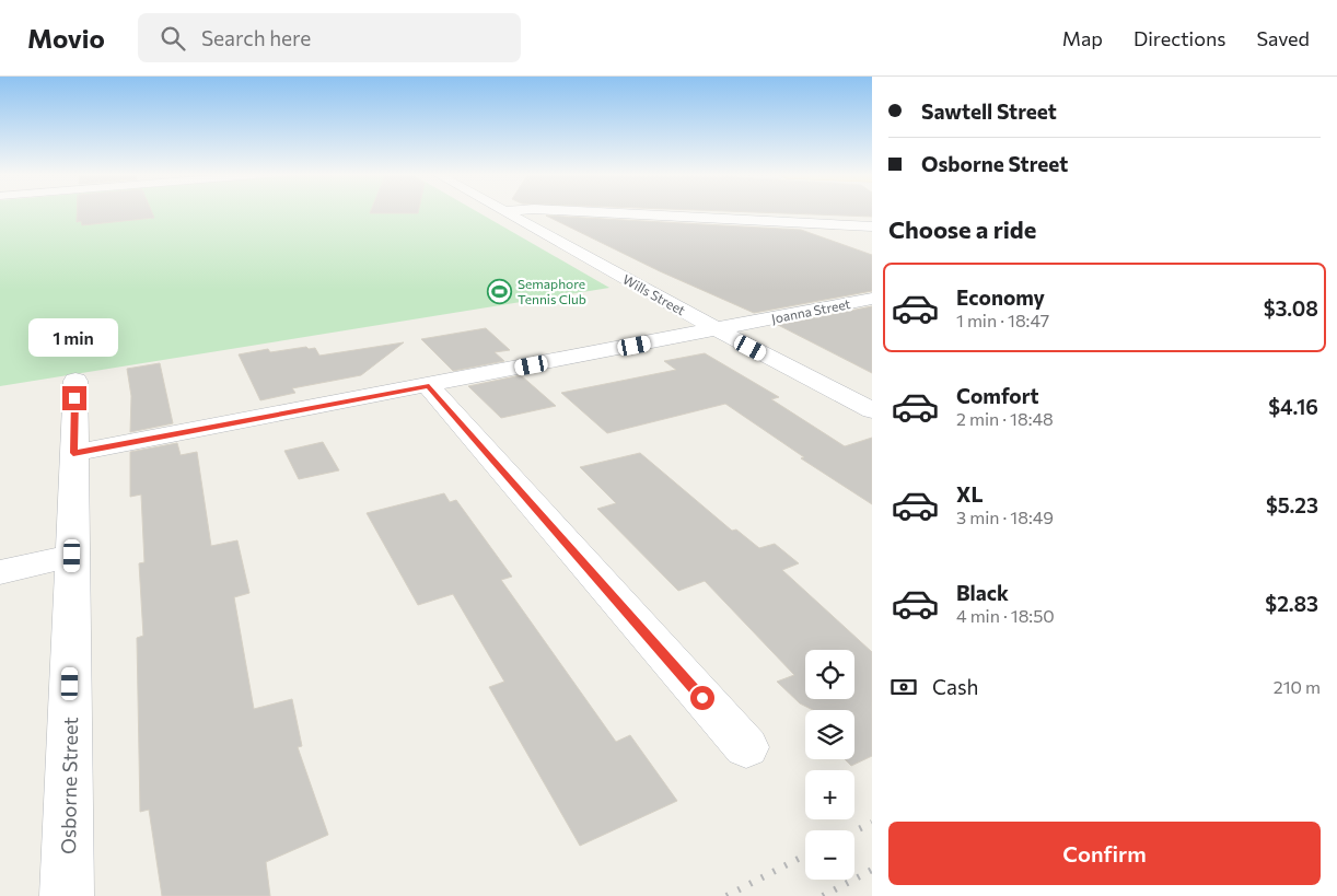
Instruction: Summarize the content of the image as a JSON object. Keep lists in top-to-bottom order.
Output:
{
  "streets": {
    "street": ["Wills Street", "Joanna Street", "Osborne Street"]
  },
  "crossings": [
    ["Wills Street", "Joanna Street"],
    ["Joanna Street", "Osborne Street"]
  ],
  "places": {
    "sports": ["Semaphore Tennis Club"]
  },
  "page": {
    "header": "Movio",
    "search": "Search here",
    "nav": ["Map", "Directions", "Saved"],
    "banner": ["Sawtell Street", "Osborne Street"],
    "heading": "Choose a ride",
    "list": [
      {
        "name": "Economy",
        "note": "1 min · 18:47",
        "value": "$3.08"
      },
      {
        "name": "Comfort",
        "note": "2 min · 18:48",
        "value": "$4.16"
      },
      {
        "name": "XL",
        "note": "3 min · 18:49",
        "value": "$5.23"
      },
      {
        "name": "Black",
        "note": "4 min · 18:50",
        "value": "$2.83"
      }
    ],
    "bubble": "1 min",
    "map_buttons": ["+", "−"],
    "pay": ["Cash", "210 m"],
    "buttons": "Confirm"
  }
}
